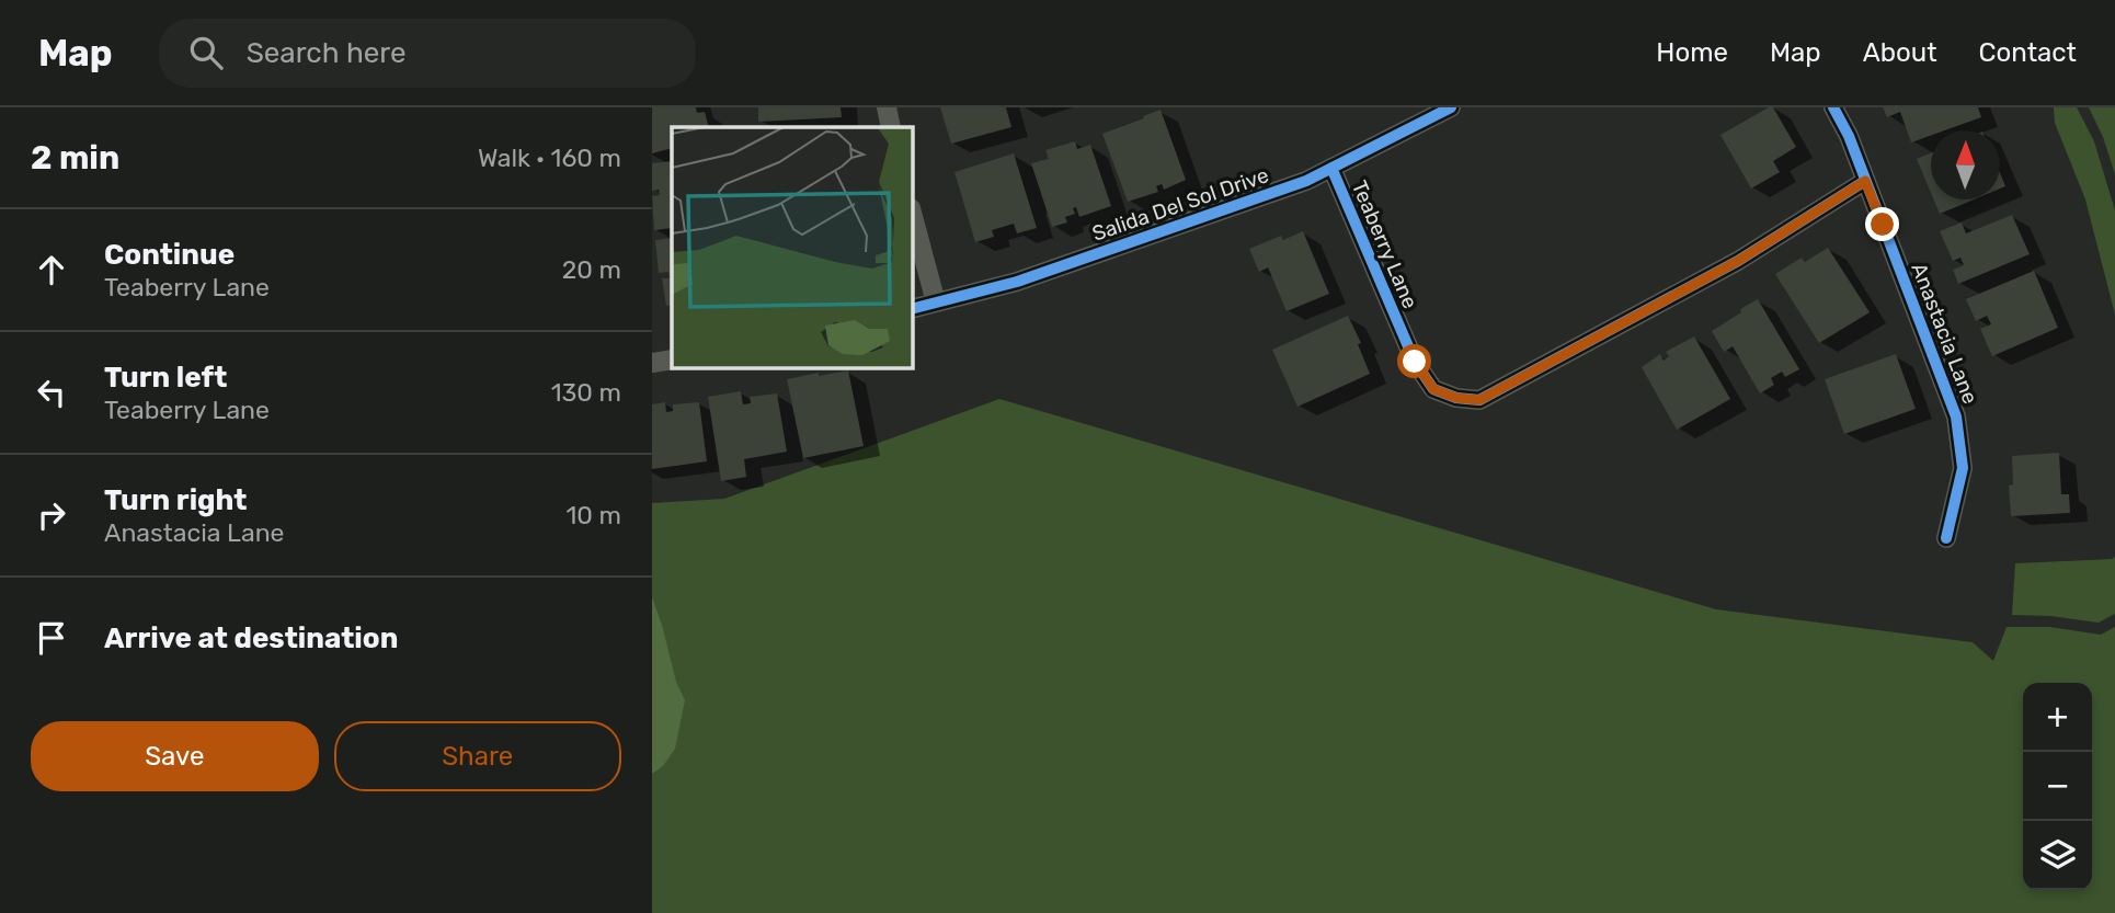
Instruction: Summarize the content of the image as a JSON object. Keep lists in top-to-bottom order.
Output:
{
  "streets": {
    "street": ["Salida Del Sol Drive", "Teaberry Lane", "Anastacia Lane"]
  },
  "crossings": [
    ["Salida Del Sol Drive", "Teaberry Lane"],
    ["Teaberry Lane", "Anastacia Lane"]
  ],
  "north": "top",
  "page": {
    "header": "Map",
    "search": "Search here",
    "nav": [
      "Home",
      "Map",
      "About",
      "Contact"
    ],
    "heading": ["2 min", "Walk · 160 m"],
    "list": [
      ["Continue", "Teaberry Lane", "20 m"],
      ["Turn left", "Teaberry Lane", "130 m"],
      ["Turn right", "Anastacia Lane", "10 m"],
      "Arrive at destination"
    ],
    "map_buttons": ["+", "−"],
    "buttons": ["Save", "Share"]
  }
}
